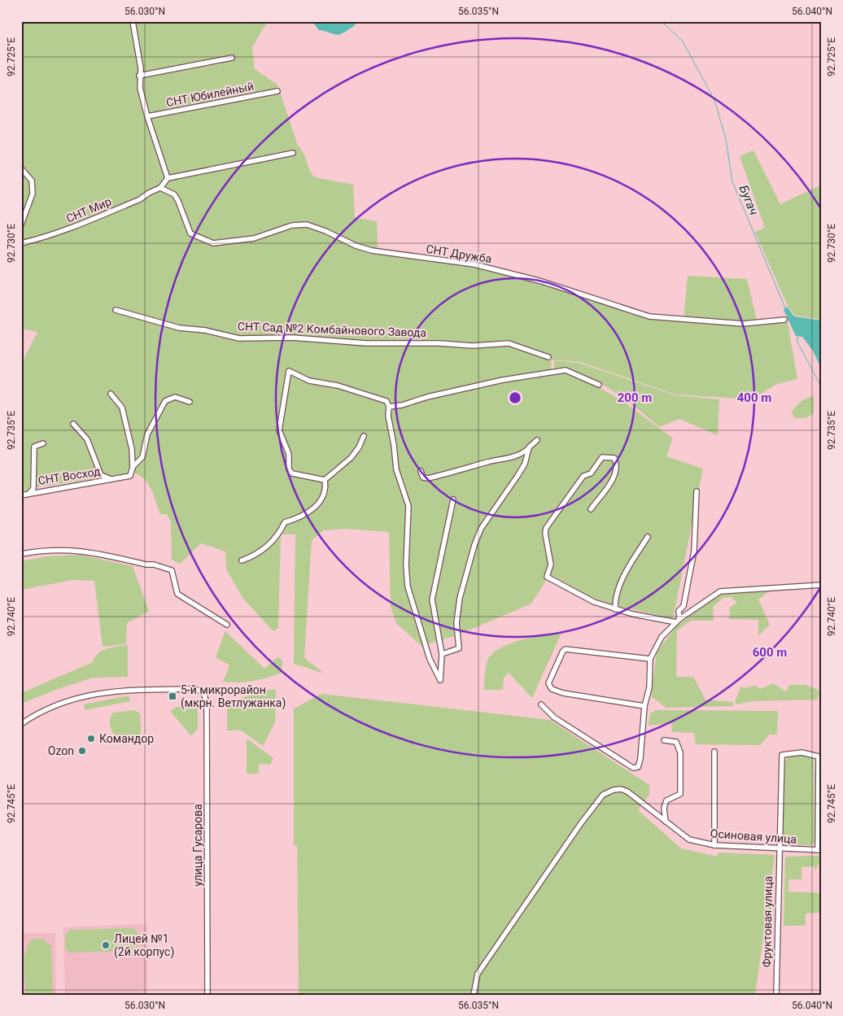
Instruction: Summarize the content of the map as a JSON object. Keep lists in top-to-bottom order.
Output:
{
  "streets": {
    "street": [
      "СНТ Юбилейный",
      "СНТ Мир",
      "СНТ Дружба",
      "СНТ Сад №2 Комбайнового Завода",
      "СНТ Восход",
      "Осиновая улица",
      "улица Гусарова",
      "Фруктовая улица"
    ]
  },
  "crossings": [
    ["СНТ Мир", "СНТ Дружба"],
    ["Осиновая улица", "Фруктовая улица"]
  ],
  "water": ["Бугач"],
  "places": {
    "transit": ["5-й микрорайон (мкрн. Ветлужанка)"],
    "other": ["Командор", "Ozon", "Лицей №1 (2й корпус)"]
  },
  "coordinates": [
    "56.030°N",
    "56.035°N",
    "56.040°N",
    "92.725°E",
    "92.730°E",
    "92.735°E",
    "92.740°E",
    "92.745°E"
  ],
  "rings": ["200 m", "400 m", "600 m"]
}
